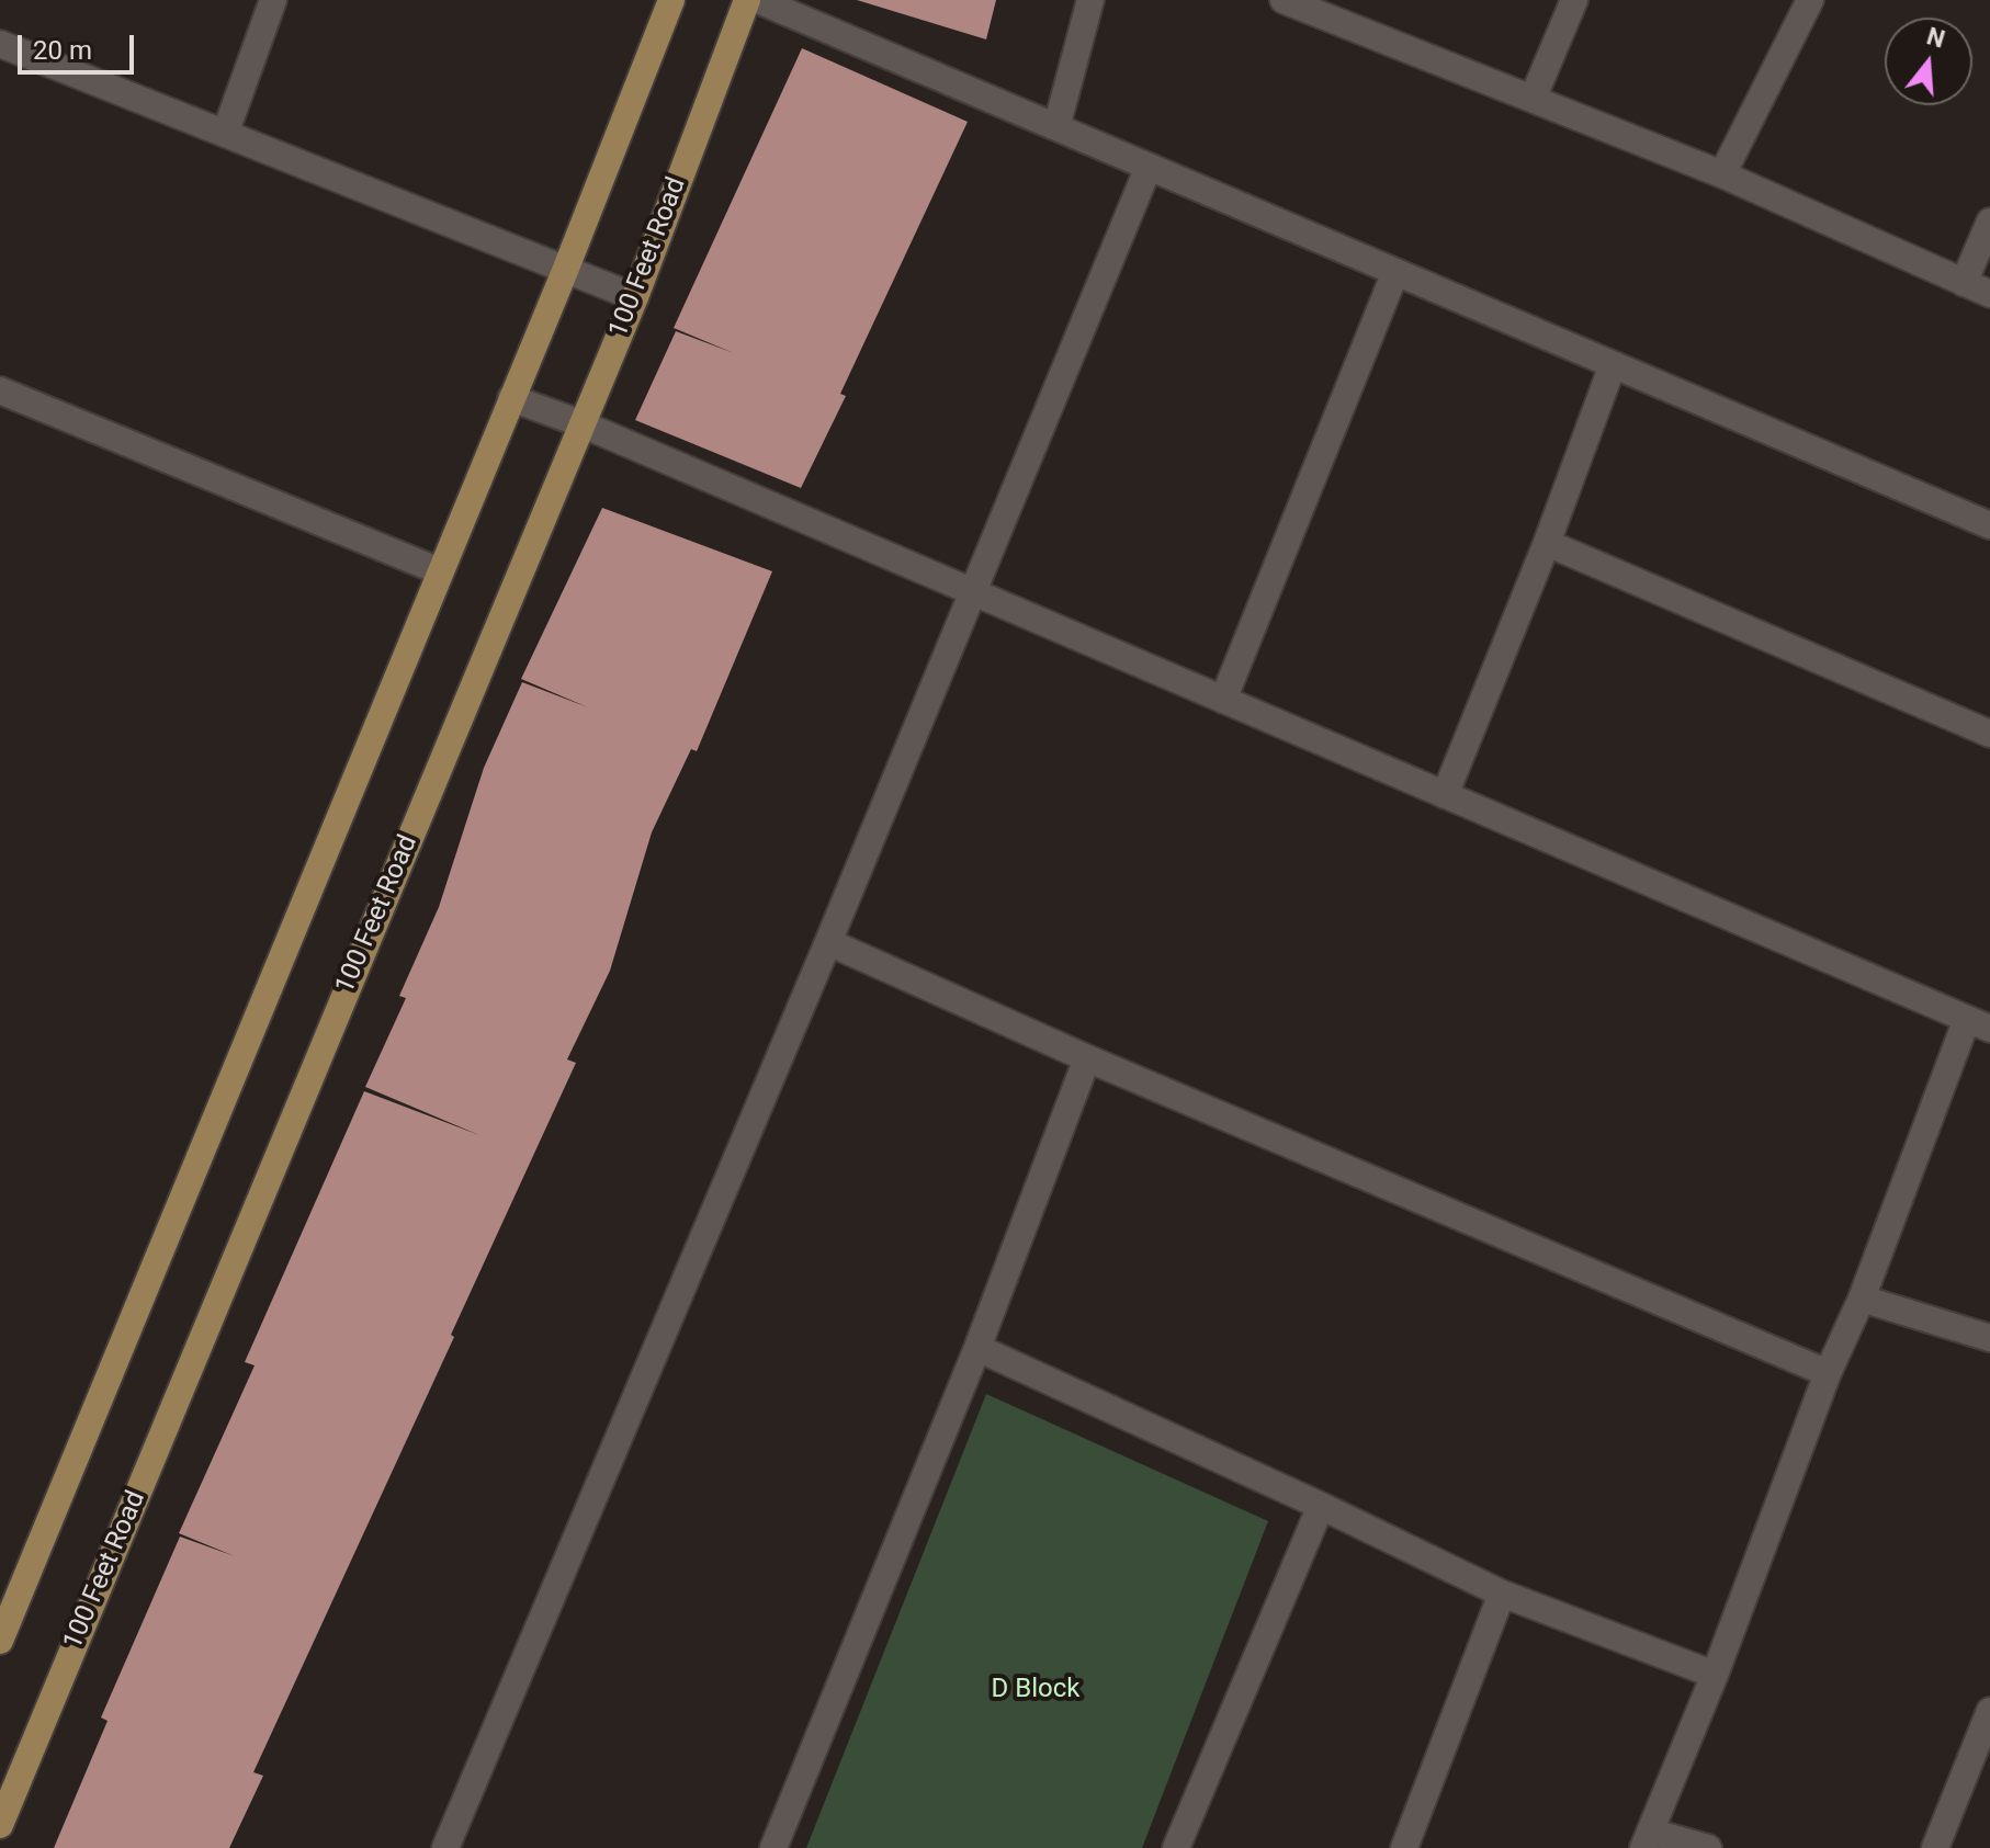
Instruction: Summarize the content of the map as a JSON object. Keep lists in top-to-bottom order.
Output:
{
  "streets": {
    "main road": ["100 Feet Road"]
  },
  "parks": ["D Block"],
  "scale_bar": "20 m",
  "north": "top"
}
